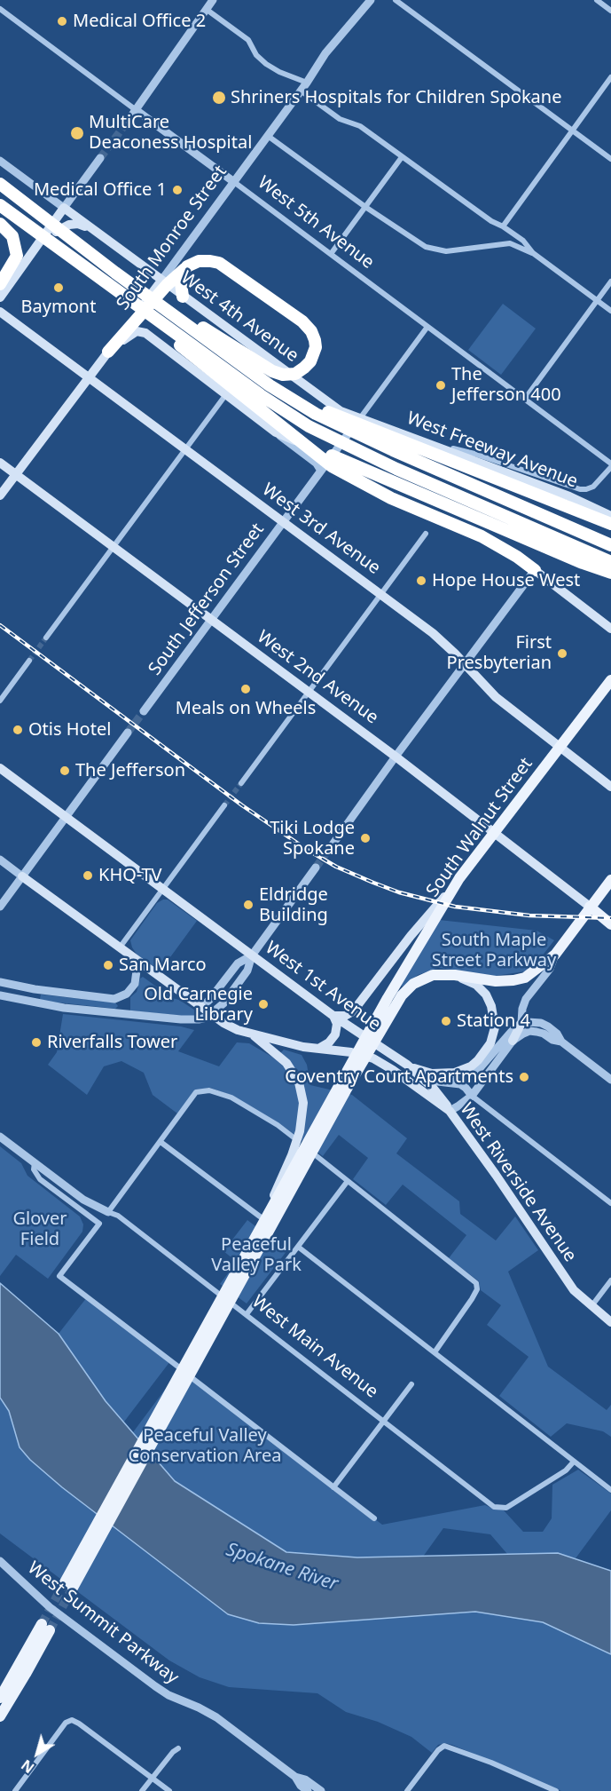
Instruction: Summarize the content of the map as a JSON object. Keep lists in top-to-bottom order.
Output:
{
  "streets": {
    "main road": [
      "West 4th Avenue",
      "West Freeway Avenue",
      "West 3rd Avenue",
      "West 2nd Avenue",
      "South Walnut Street",
      "West 1st Avenue",
      "West Riverside Avenue"
    ],
    "street": [
      "West 5th Avenue",
      "South Monroe Street",
      "South Jefferson Street",
      "West Main Avenue",
      "West Summit Parkway"
    ]
  },
  "crossings": [
    ["West 5th Avenue", "South Monroe Street"],
    ["West 5th Avenue", "South Jefferson Street"],
    ["South Monroe Street", "West 4th Avenue"],
    ["West 4th Avenue", "West Freeway Avenue"],
    ["West 4th Avenue", "South Jefferson Street"],
    ["West Freeway Avenue", "South Jefferson Street"],
    ["West 3rd Avenue", "South Jefferson Street"],
    ["West 3rd Avenue", "South Walnut Street"],
    ["South Jefferson Street", "West 2nd Avenue"],
    ["West 2nd Avenue", "South Walnut Street"],
    ["West 1st Avenue", "West Riverside Avenue"]
  ],
  "water": ["Spokane River"],
  "parks": [
    "South Maple Street Parkway",
    "Glover Field",
    "Peaceful Valley Park",
    "Peaceful Valley Conservation Area"
  ],
  "places": [
    "Medical Office 2",
    "Shriners Hospitals for Children Spokane",
    "MultiCare Deaconess Hospital",
    "Medical Office 1",
    "Baymont",
    "The Jefferson 400",
    "Hope House West",
    "First Presbyterian",
    "Meals on Wheels",
    "Otis Hotel",
    "The Jefferson",
    "Tiki Lodge Spokane",
    "KHQ-TV",
    "Eldridge Building",
    "San Marco",
    "Old Carnegie Library",
    "Station 4",
    "Riverfalls Tower",
    "Coventry Court Apartments"
  ],
  "north": "bottom left"
}
